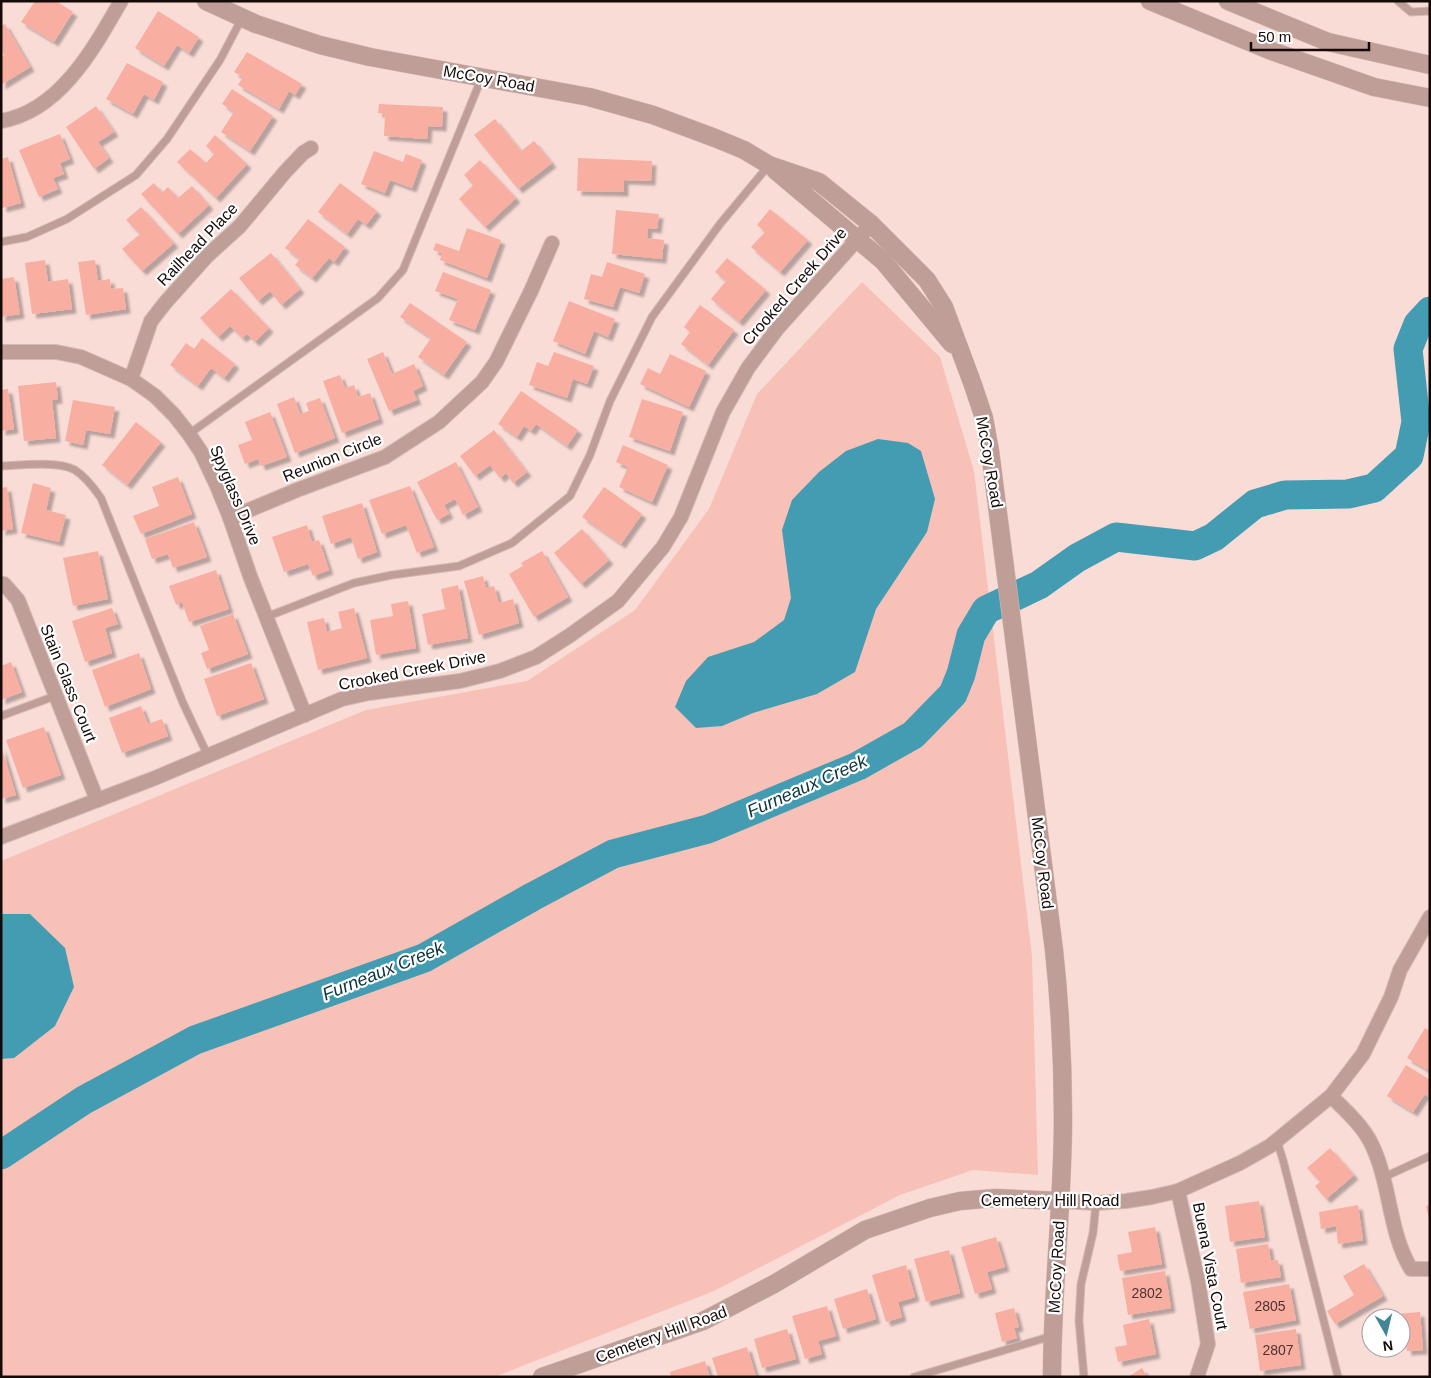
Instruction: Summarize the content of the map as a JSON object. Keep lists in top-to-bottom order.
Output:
{
  "streets": {
    "street": [
      "McCoy Road",
      "Railhead Place",
      "Crooked Creek Drive",
      "Reunion Circle",
      "Spyglass Drive",
      "Stain Glass Court",
      "Cemetery Hill Road",
      "Buena Vista Court"
    ]
  },
  "crossings": [
    ["McCoy Road", "Crooked Creek Drive"],
    ["McCoy Road", "Cemetery Hill Road"],
    ["Railhead Place", "Spyglass Drive"],
    ["Crooked Creek Drive", "Spyglass Drive"],
    ["Crooked Creek Drive", "Stain Glass Court"],
    ["Reunion Circle", "Spyglass Drive"],
    ["Cemetery Hill Road", "Buena Vista Court"]
  ],
  "water": ["Furneaux Creek"],
  "house_numbers": ["2802", "2805", "2807"],
  "scale_bar": "50 m",
  "north": "bottom"
}
